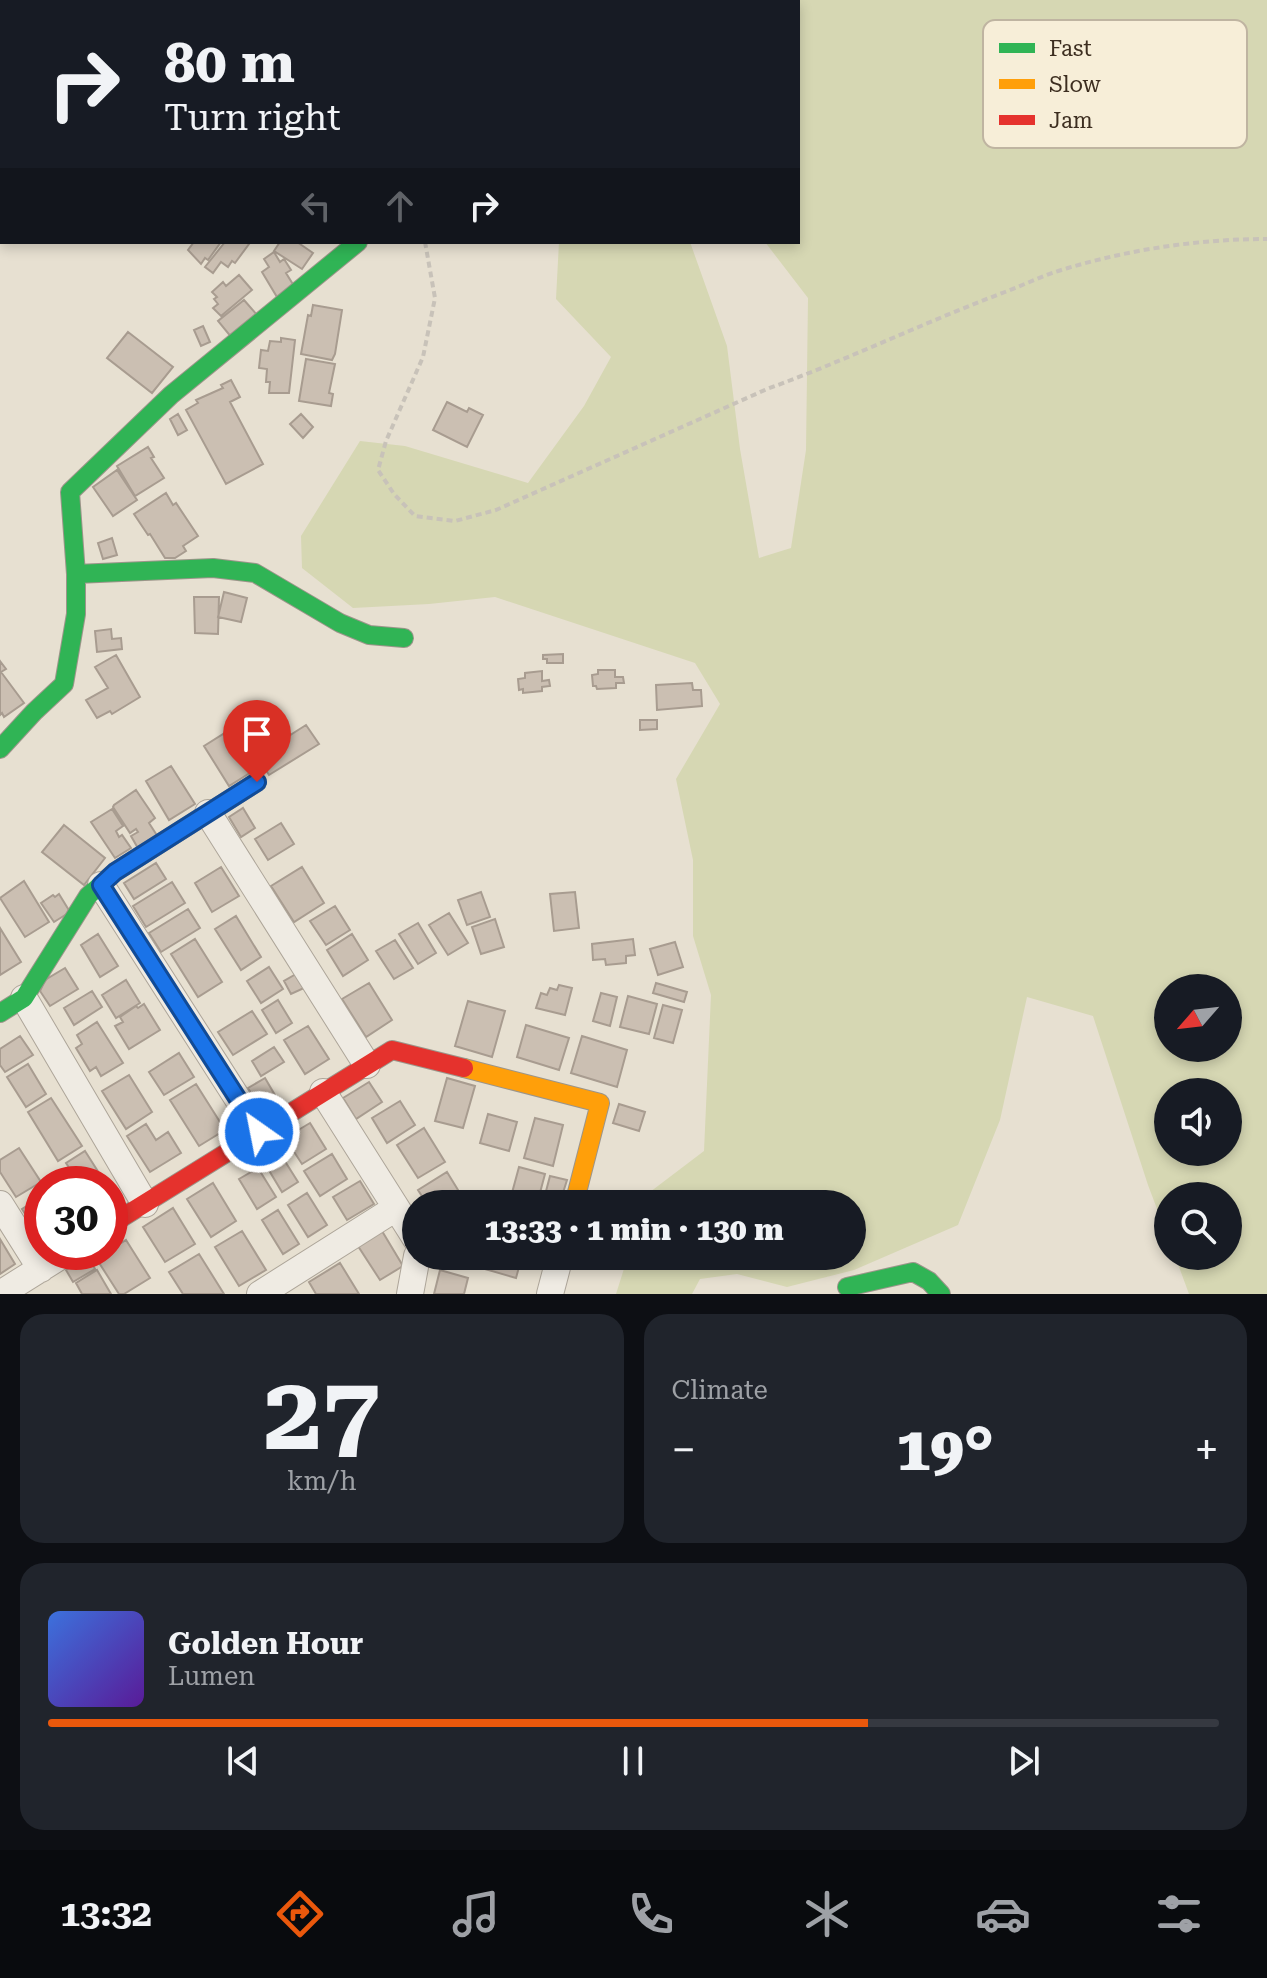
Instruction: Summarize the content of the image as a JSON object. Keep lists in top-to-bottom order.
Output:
{
  "legend": ["Fast", "Slow", "Jam"],
  "north": "bottom left",
  "page": {
    "turn": ["80 m", "Turn right"],
    "limit": "30",
    "trip": "13:33 · 1 min · 130 m",
    "tile": [
      ["27", "km/h"],
      "Climate"
    ],
    "heat": ["−", "19°", "+"],
    "song": ["Golden Hour", "Lumen"],
    "tabs": "13:32"
  }
}
